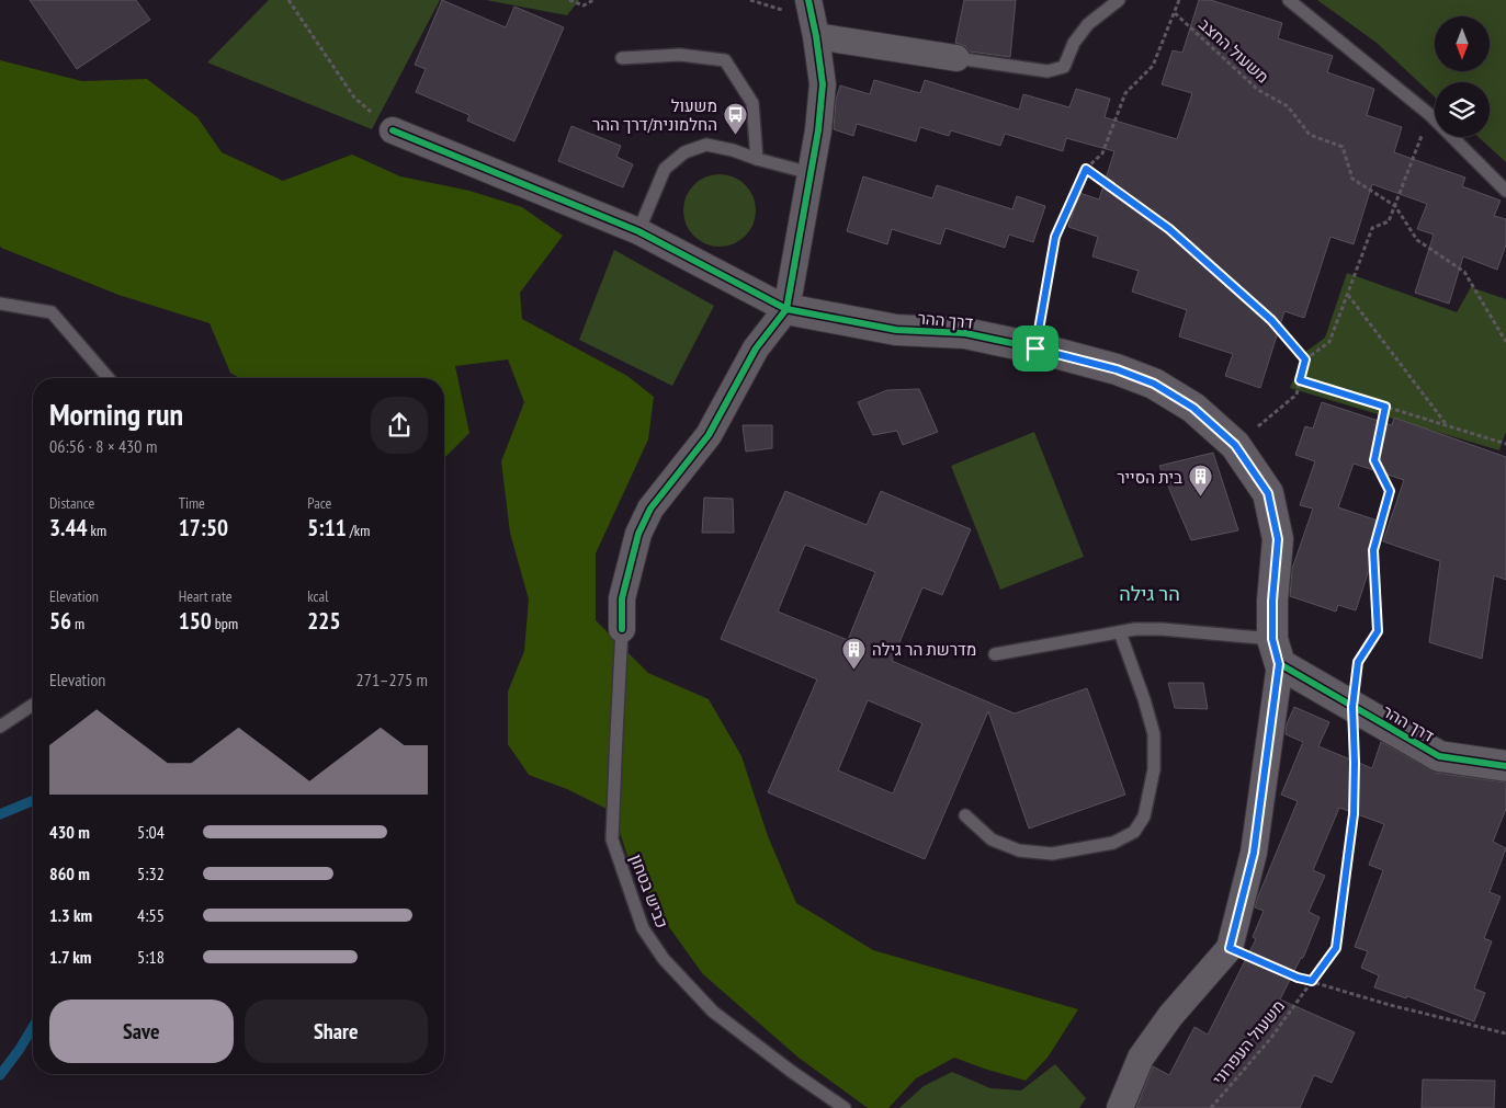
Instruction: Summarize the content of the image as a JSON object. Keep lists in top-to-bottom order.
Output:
{
  "streets": {
    "street": ["דרך ההר"],
    "lane": ["כביש בטחון"],
    "path": ["משעול החצב", "משעול העפרוני"]
  },
  "crossings": [
    ["דרך ההר", "משעול העפרוני"]
  ],
  "districts": ["הר גילה"],
  "places": {
    "bus stop": ["משעול החלמונית/דרך ההר"],
    "building": ["בית הסייר", "מדרשת הר גילה"]
  },
  "north": "bottom",
  "page": {
    "heading": ["Morning run", "06:56 · 8 × 430 m"],
    "stats": [
      ["Distance", "3.44 km"],
      ["Time", "17:50"],
      ["Pace", "5:11 /km"],
      ["Elevation", "56 m"],
      ["Heart rate", "150 bpm"],
      ["kcal", "225"]
    ],
    "chart": ["Elevation", "271–275 m"],
    "list": [
      {
        "name": "430 m",
        "note": "5:04"
      },
      {
        "name": "860 m",
        "note": "5:32"
      },
      {
        "name": "1.3 km",
        "note": "4:55"
      },
      {
        "name": "1.7 km",
        "note": "5:18"
      }
    ],
    "buttons": ["Save", "Share"]
  }
}
